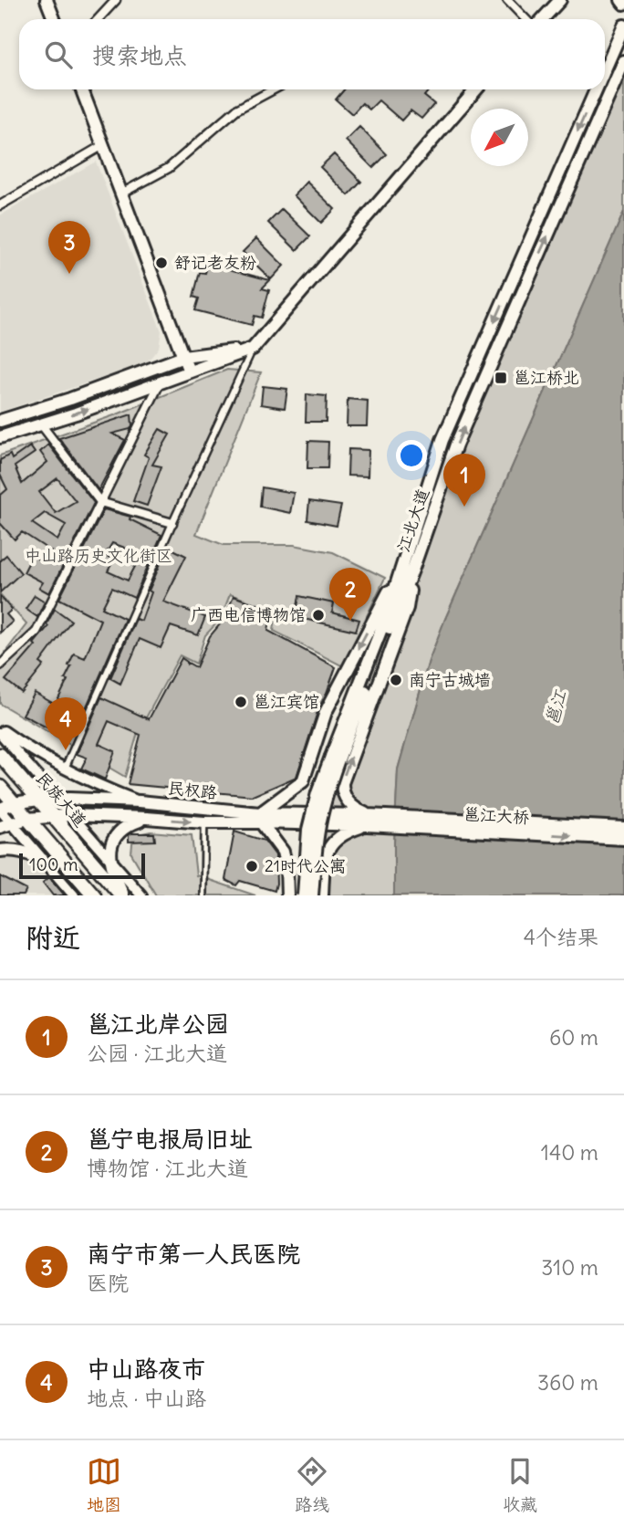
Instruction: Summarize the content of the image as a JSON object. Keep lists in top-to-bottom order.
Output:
{
  "streets": {
    "highway": ["民族大道"],
    "main road": ["江北大道", "民权路", "邕江大桥"]
  },
  "crossings": [
    ["民权路", "民族大道"],
    ["民权路", "邕江大桥"]
  ],
  "water": ["邕江"],
  "parks": ["中山路历史文化街区"],
  "places": {
    "other": [
      "舒记老友粉",
      "广西电信博物馆",
      "南宁古城墙",
      "邕江宾馆",
      "21时代公寓"
    ],
    "transit": ["邕江桥北"]
  },
  "scale_bar": "100 m",
  "north": "bottom left",
  "page": {
    "search": "搜索地点",
    "pins": [
      "3",
      "1",
      "2",
      "4"
    ],
    "scale": "100 m",
    "heading": ["附近", "4个结果"],
    "list": [
      {
        "mark": "1",
        "name": "邕江北岸公园",
        "note": "公园 · 江北大道",
        "value": "60 m"
      },
      {
        "mark": "2",
        "name": "邕宁电报局旧址",
        "note": "博物馆 · 江北大道",
        "value": "140 m"
      },
      {
        "mark": "3",
        "name": "南宁市第一人民医院",
        "note": "医院",
        "value": "310 m"
      },
      {
        "mark": "4",
        "name": "中山路夜市",
        "note": "地点 · 中山路",
        "value": "360 m"
      }
    ],
    "nav": ["地图", "路线", "收藏"]
  }
}
